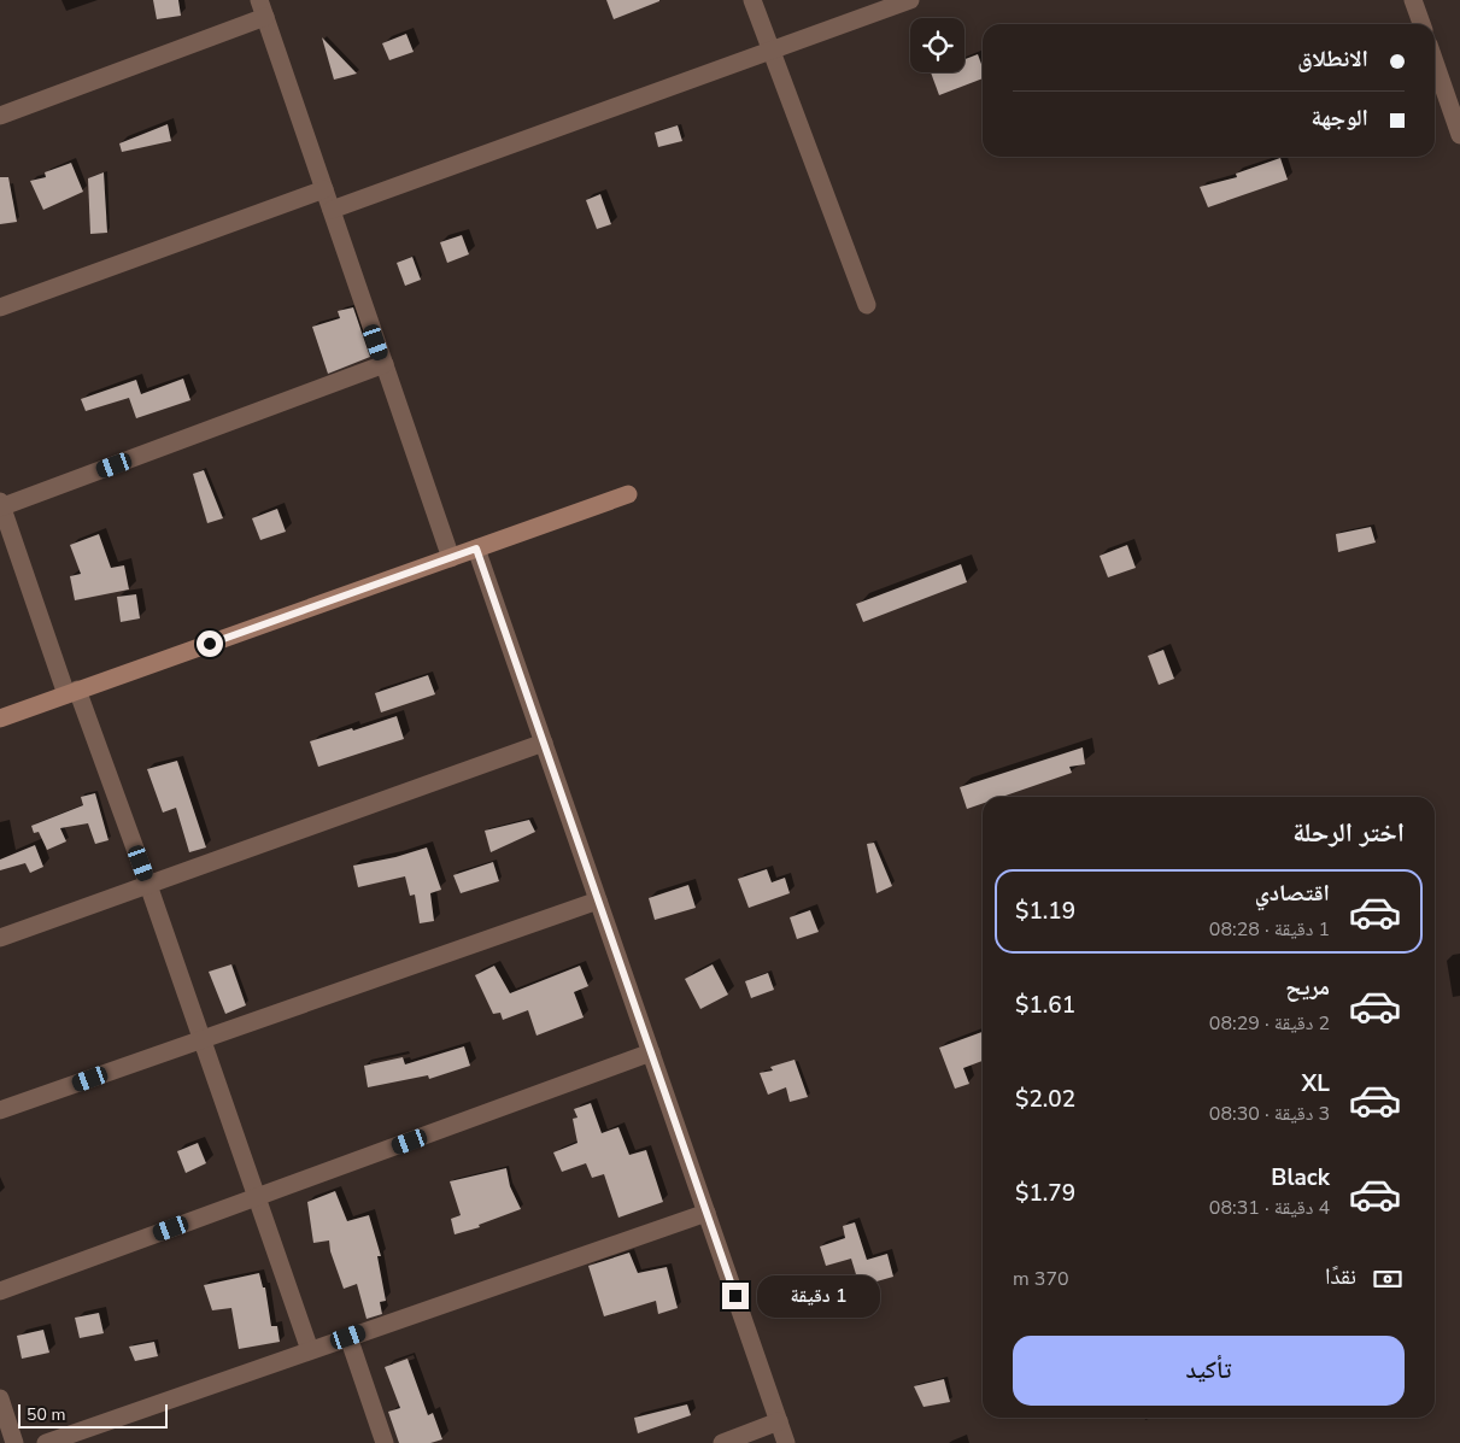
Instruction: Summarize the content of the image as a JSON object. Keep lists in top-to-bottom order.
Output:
{
  "scale_bar": "50 m",
  "page": {
    "banner": ["الانطلاق", "الوجهة"],
    "heading": "اختر الرحلة",
    "list": [
      {
        "name": "اقتصادي",
        "note": "1 دقيقة · 08:28",
        "value": "$1.19"
      },
      {
        "name": "مريح",
        "note": "2 دقيقة · 08:29",
        "value": "$1.61"
      },
      {
        "name": "XL",
        "note": "3 دقيقة · 08:30",
        "value": "$2.02"
      },
      {
        "name": "Black",
        "note": "4 دقيقة · 08:31",
        "value": "$1.79"
      }
    ],
    "pay": ["نقدًا", "370 m"],
    "bubble": "1 دقيقة",
    "buttons": "تأكيد",
    "scale": "50 m"
  }
}
